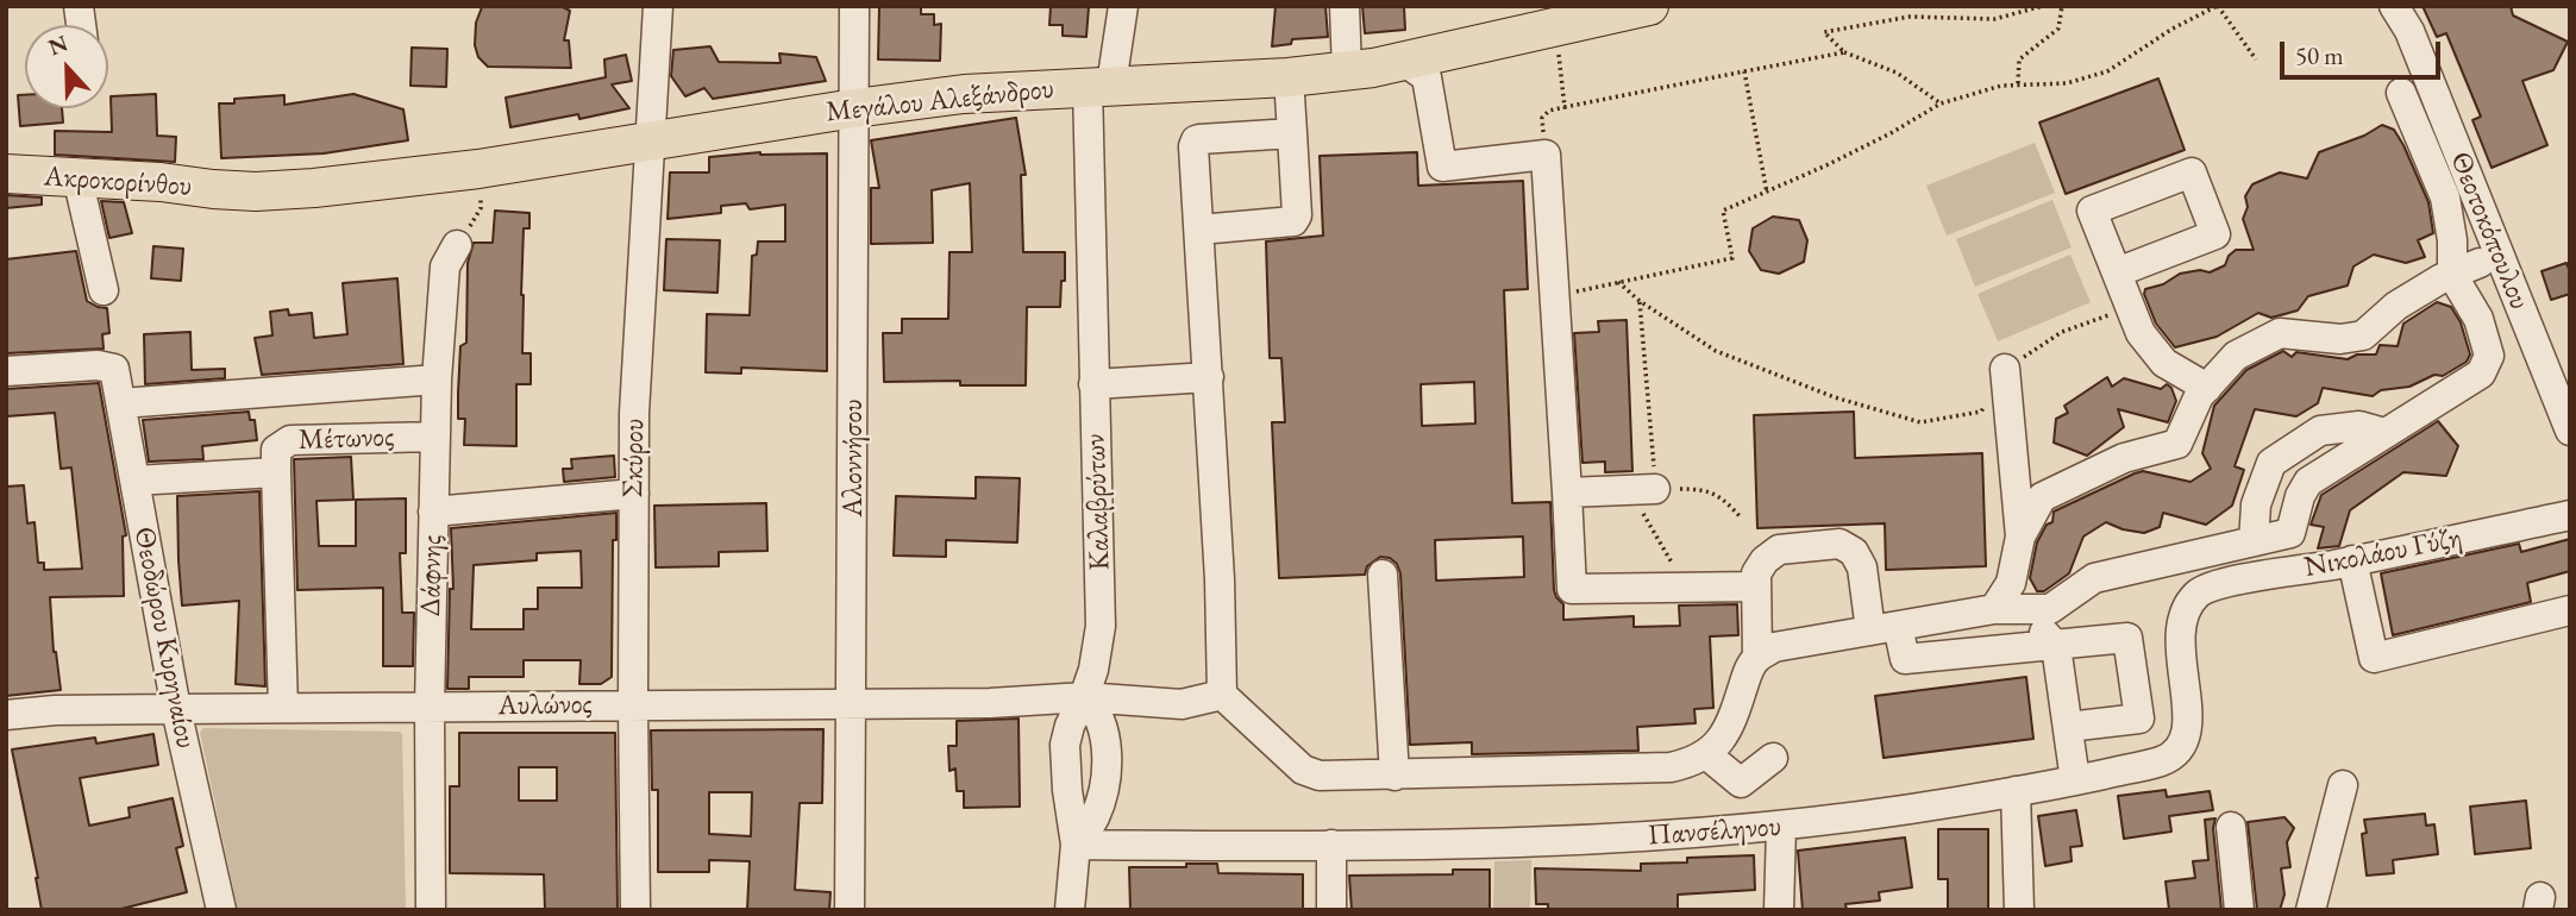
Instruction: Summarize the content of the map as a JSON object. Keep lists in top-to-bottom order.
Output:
{
  "streets": {
    "main road": ["Μεγάλου Αλεξάνδρου", "Ακροκορίνθου"],
    "street": [
      "Θεοτοκόπουλου",
      "Μέτωνος",
      "Σκύρου",
      "Αλοννήσου",
      "Καλαβρύτων",
      "Νικολάου Γύζη",
      "Δάφνης",
      "Θεοδώρου Κυρηναίου",
      "Αυλώνος",
      "Πανσέληνου"
    ]
  },
  "crossings": [
    ["Μεγάλου Αλεξάνδρου", "Ακροκορίνθου"],
    ["Μεγάλου Αλεξάνδρου", "Σκύρου"],
    ["Μεγάλου Αλεξάνδρου", "Αλοννήσου"],
    ["Μεγάλου Αλεξάνδρου", "Καλαβρύτων"],
    ["Μέτωνος", "Δάφνης"],
    ["Μέτωνος", "Θεοδώρου Κυρηναίου"],
    ["Σκύρου", "Αυλώνος"],
    ["Αλοννήσου", "Αυλώνος"],
    ["Καλαβρύτων", "Αυλώνος"],
    ["Καλαβρύτων", "Πανσέληνου"],
    ["Νικολάου Γύζη", "Πανσέληνου"],
    ["Δάφνης", "Αυλώνος"],
    ["Θεοδώρου Κυρηναίου", "Αυλώνος"]
  ],
  "scale_bar": "50 m",
  "north": "top"
}
